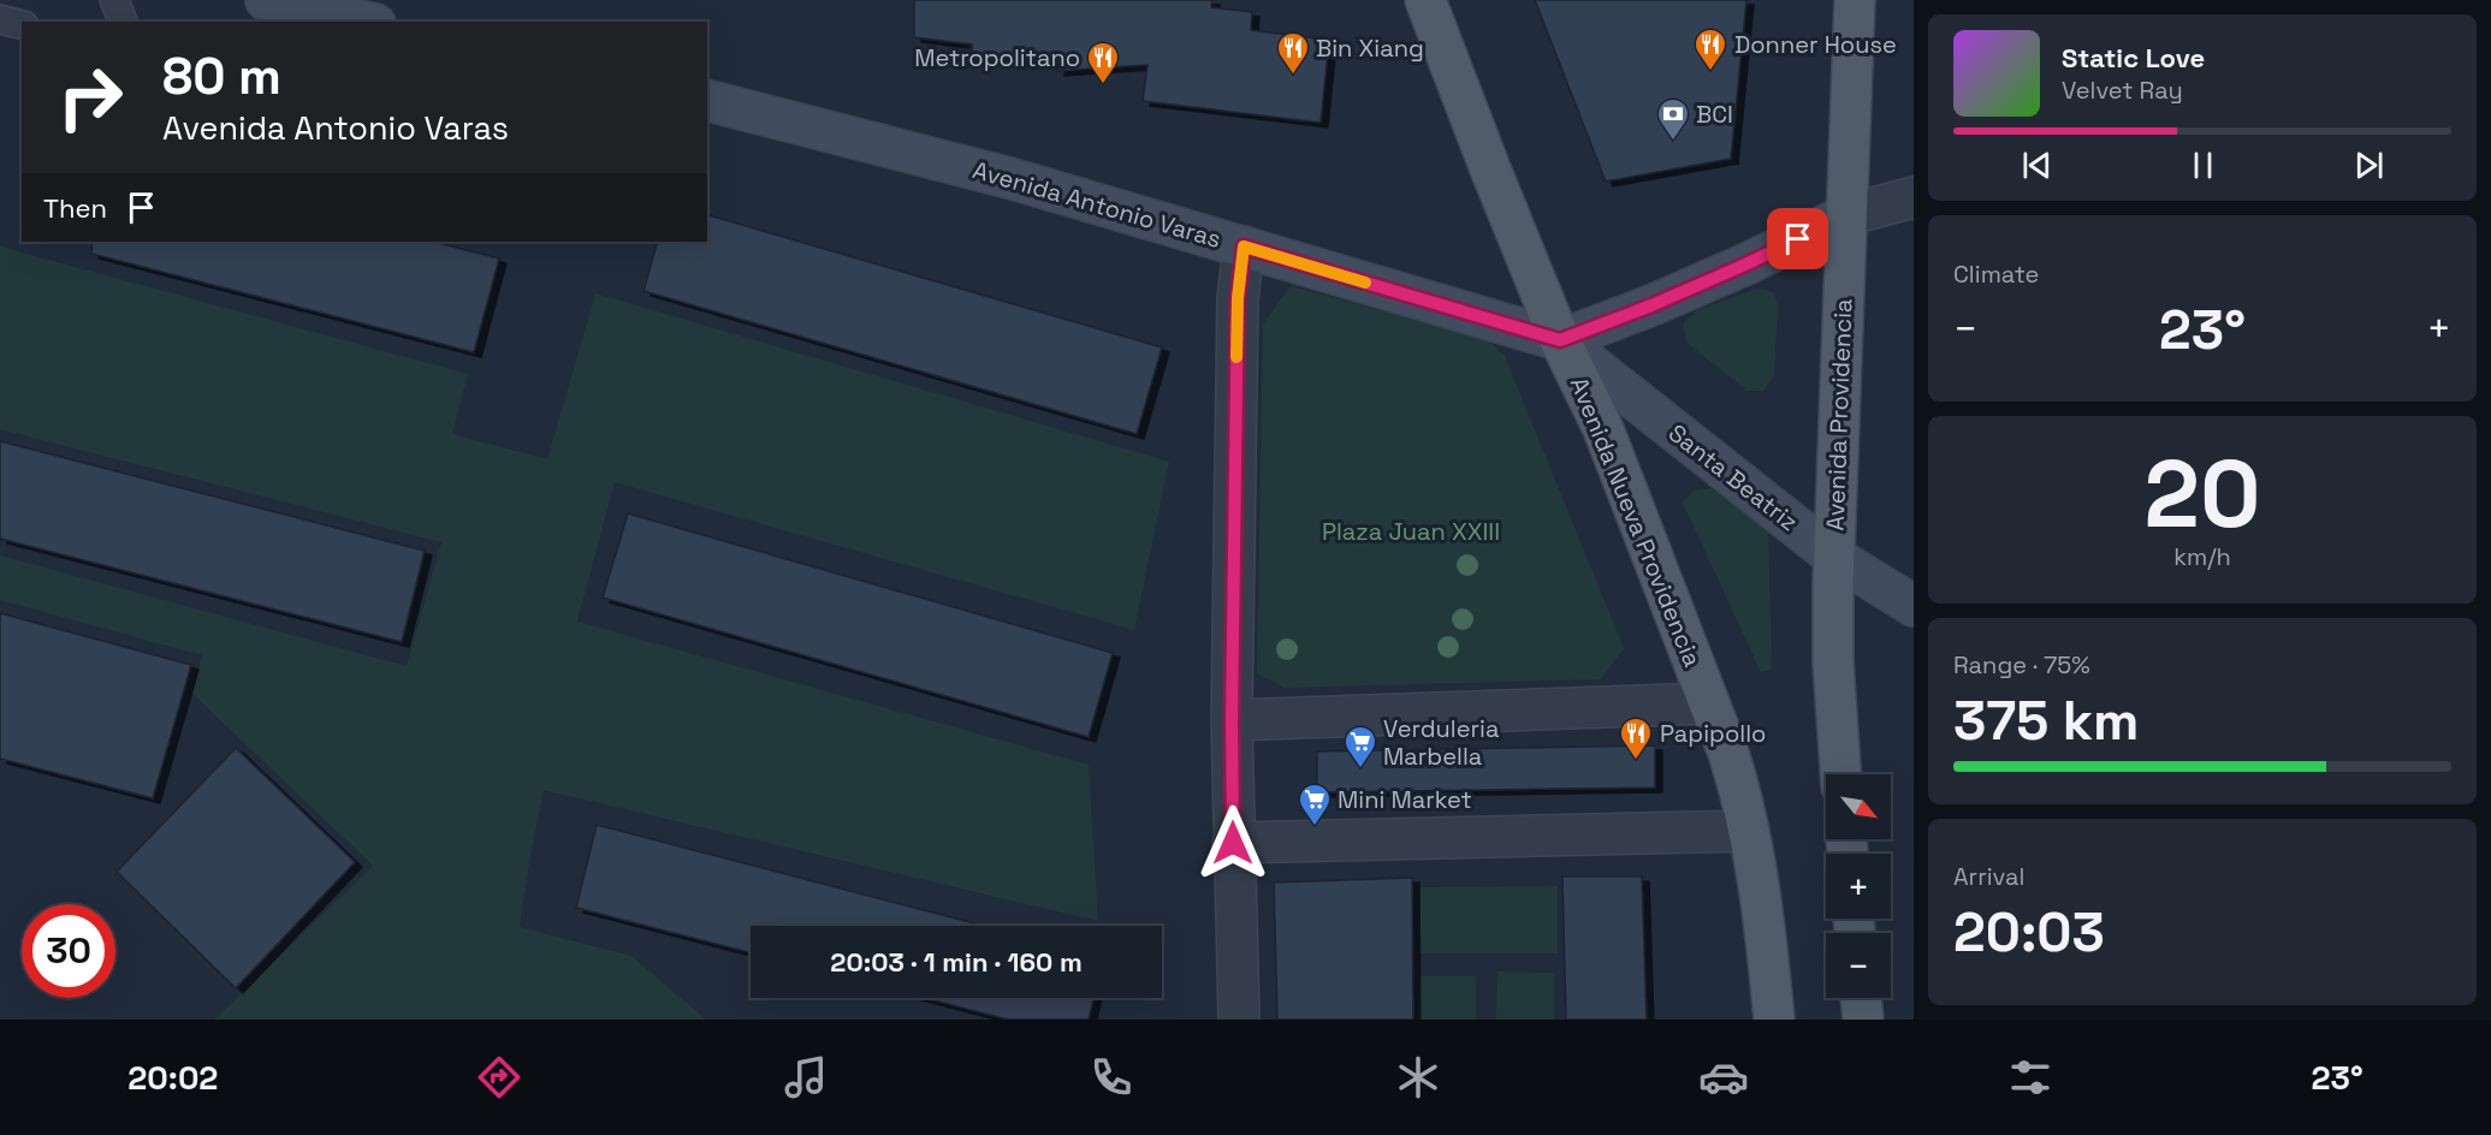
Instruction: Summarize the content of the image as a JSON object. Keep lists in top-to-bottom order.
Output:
{
  "streets": {
    "main road": [
      "Avenida Antonio Varas",
      "Avenida Providencia",
      "Santa Beatriz",
      "Avenida Nueva Providencia"
    ]
  },
  "crossings": [
    ["Avenida Antonio Varas", "Santa Beatriz"],
    ["Avenida Antonio Varas", "Avenida Nueva Providencia"],
    ["Avenida Providencia", "Santa Beatriz"],
    ["Santa Beatriz", "Avenida Nueva Providencia"]
  ],
  "parks": ["Plaza Juan XXIII"],
  "places": {
    "restaurant": [
      "Donner House",
      "Bin Xiang",
      "Metropolitano",
      "Papipollo"
    ],
    "bank": ["BCI"],
    "supermarket": ["Verduleria Marbella", "Mini Market"]
  },
  "north": "bottom right",
  "page": {
    "turn": ["80 m", "Avenida Antonio Varas"],
    "song": ["Static Love", "Velvet Ray"],
    "then": "Then",
    "tile": [
      "Climate",
      ["20", "km/h"],
      ["Range · 75%", "375 km"],
      ["Arrival", "20:03"]
    ],
    "heat": ["−", "23°", "+"],
    "map_buttons": ["+", "−"],
    "limit": "30",
    "trip": "20:03 · 1 min · 160 m",
    "tabs": ["20:02", "23°"]
  }
}
